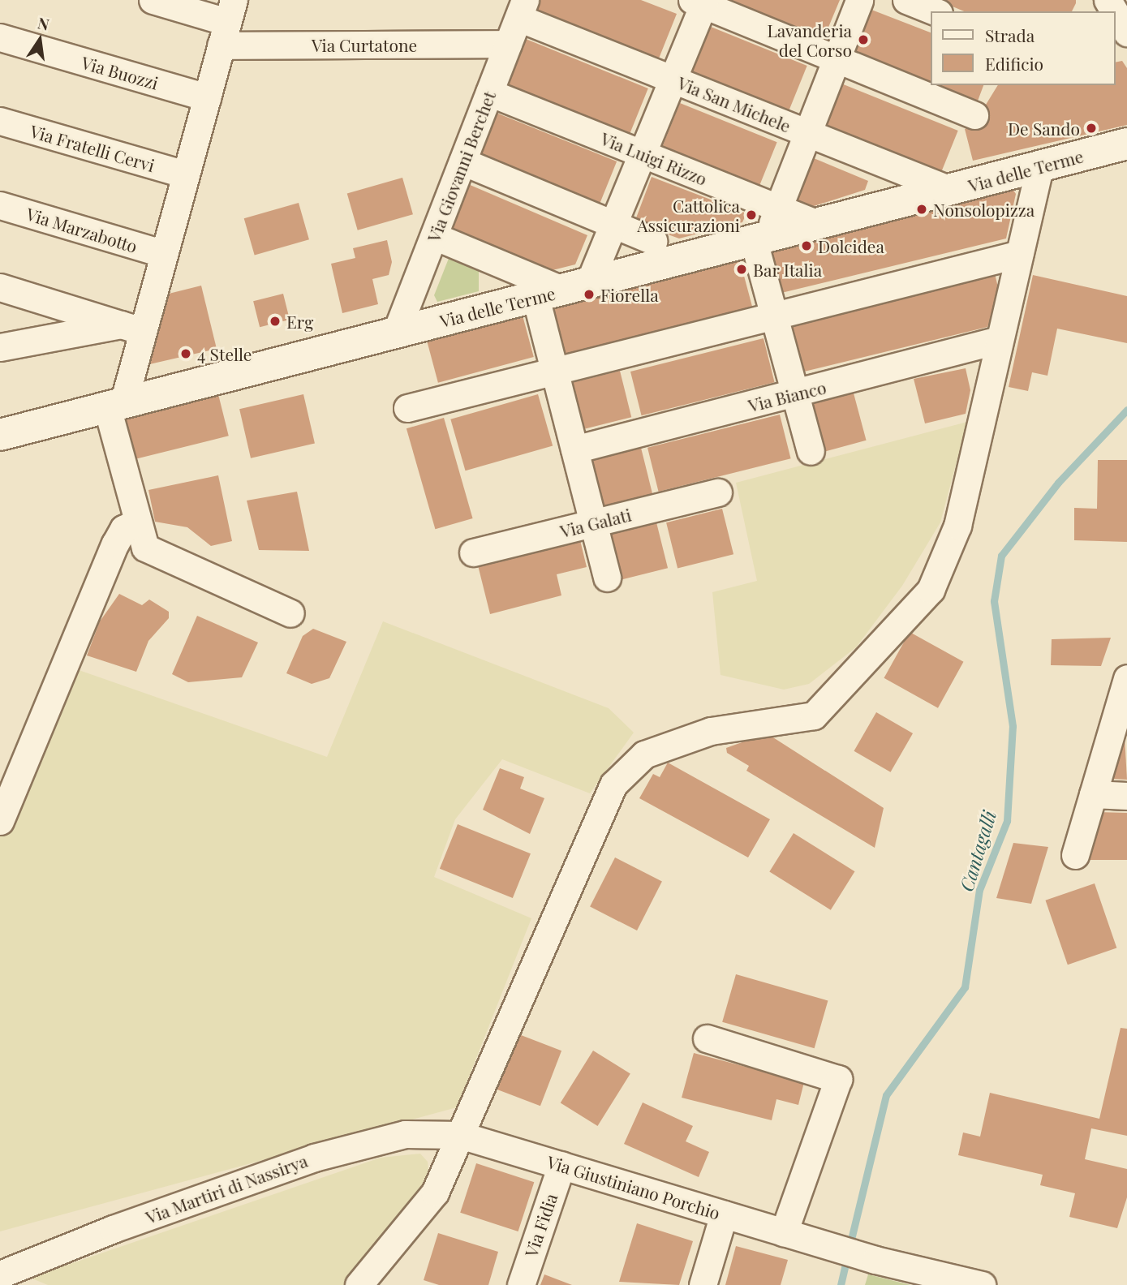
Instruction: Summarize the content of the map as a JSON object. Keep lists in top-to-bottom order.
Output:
{
  "streets": {
    "main road": ["Via delle Terme"],
    "street": [
      "Via Curtatone",
      "Via Buozzi",
      "Via San Michele",
      "Via Fratelli Cervi",
      "Via Luigi Rizzo",
      "Via Giovanni Berchet",
      "Via Marzabotto",
      "Via Bianco",
      "Via Galati",
      "Via Giustiniano Porchio",
      "Via Martiri di Nassirya",
      "Via Fidia"
    ]
  },
  "crossings": [
    ["Via Curtatone", "Via Giovanni Berchet"],
    ["Via San Michele", "Via Giovanni Berchet"],
    ["Via San Michele", "Via delle Terme"],
    ["Via Luigi Rizzo", "Via Giovanni Berchet"],
    ["Via Luigi Rizzo", "Via delle Terme"],
    ["Via Giovanni Berchet", "Via delle Terme"],
    ["Via Giustiniano Porchio", "Via Martiri di Nassirya"],
    ["Via Giustiniano Porchio", "Via Fidia"]
  ],
  "water": ["Cantagalli"],
  "places": [
    "Lavanderia del Corso",
    "De Sando",
    "Nonsolopizza",
    "Cattolica Assicurazioni",
    "Dolcidea",
    "Bar Italia",
    "Fiorella",
    "Erg",
    "4 Stelle"
  ],
  "legend": ["Strada", "Edificio"],
  "north": "top"
}
